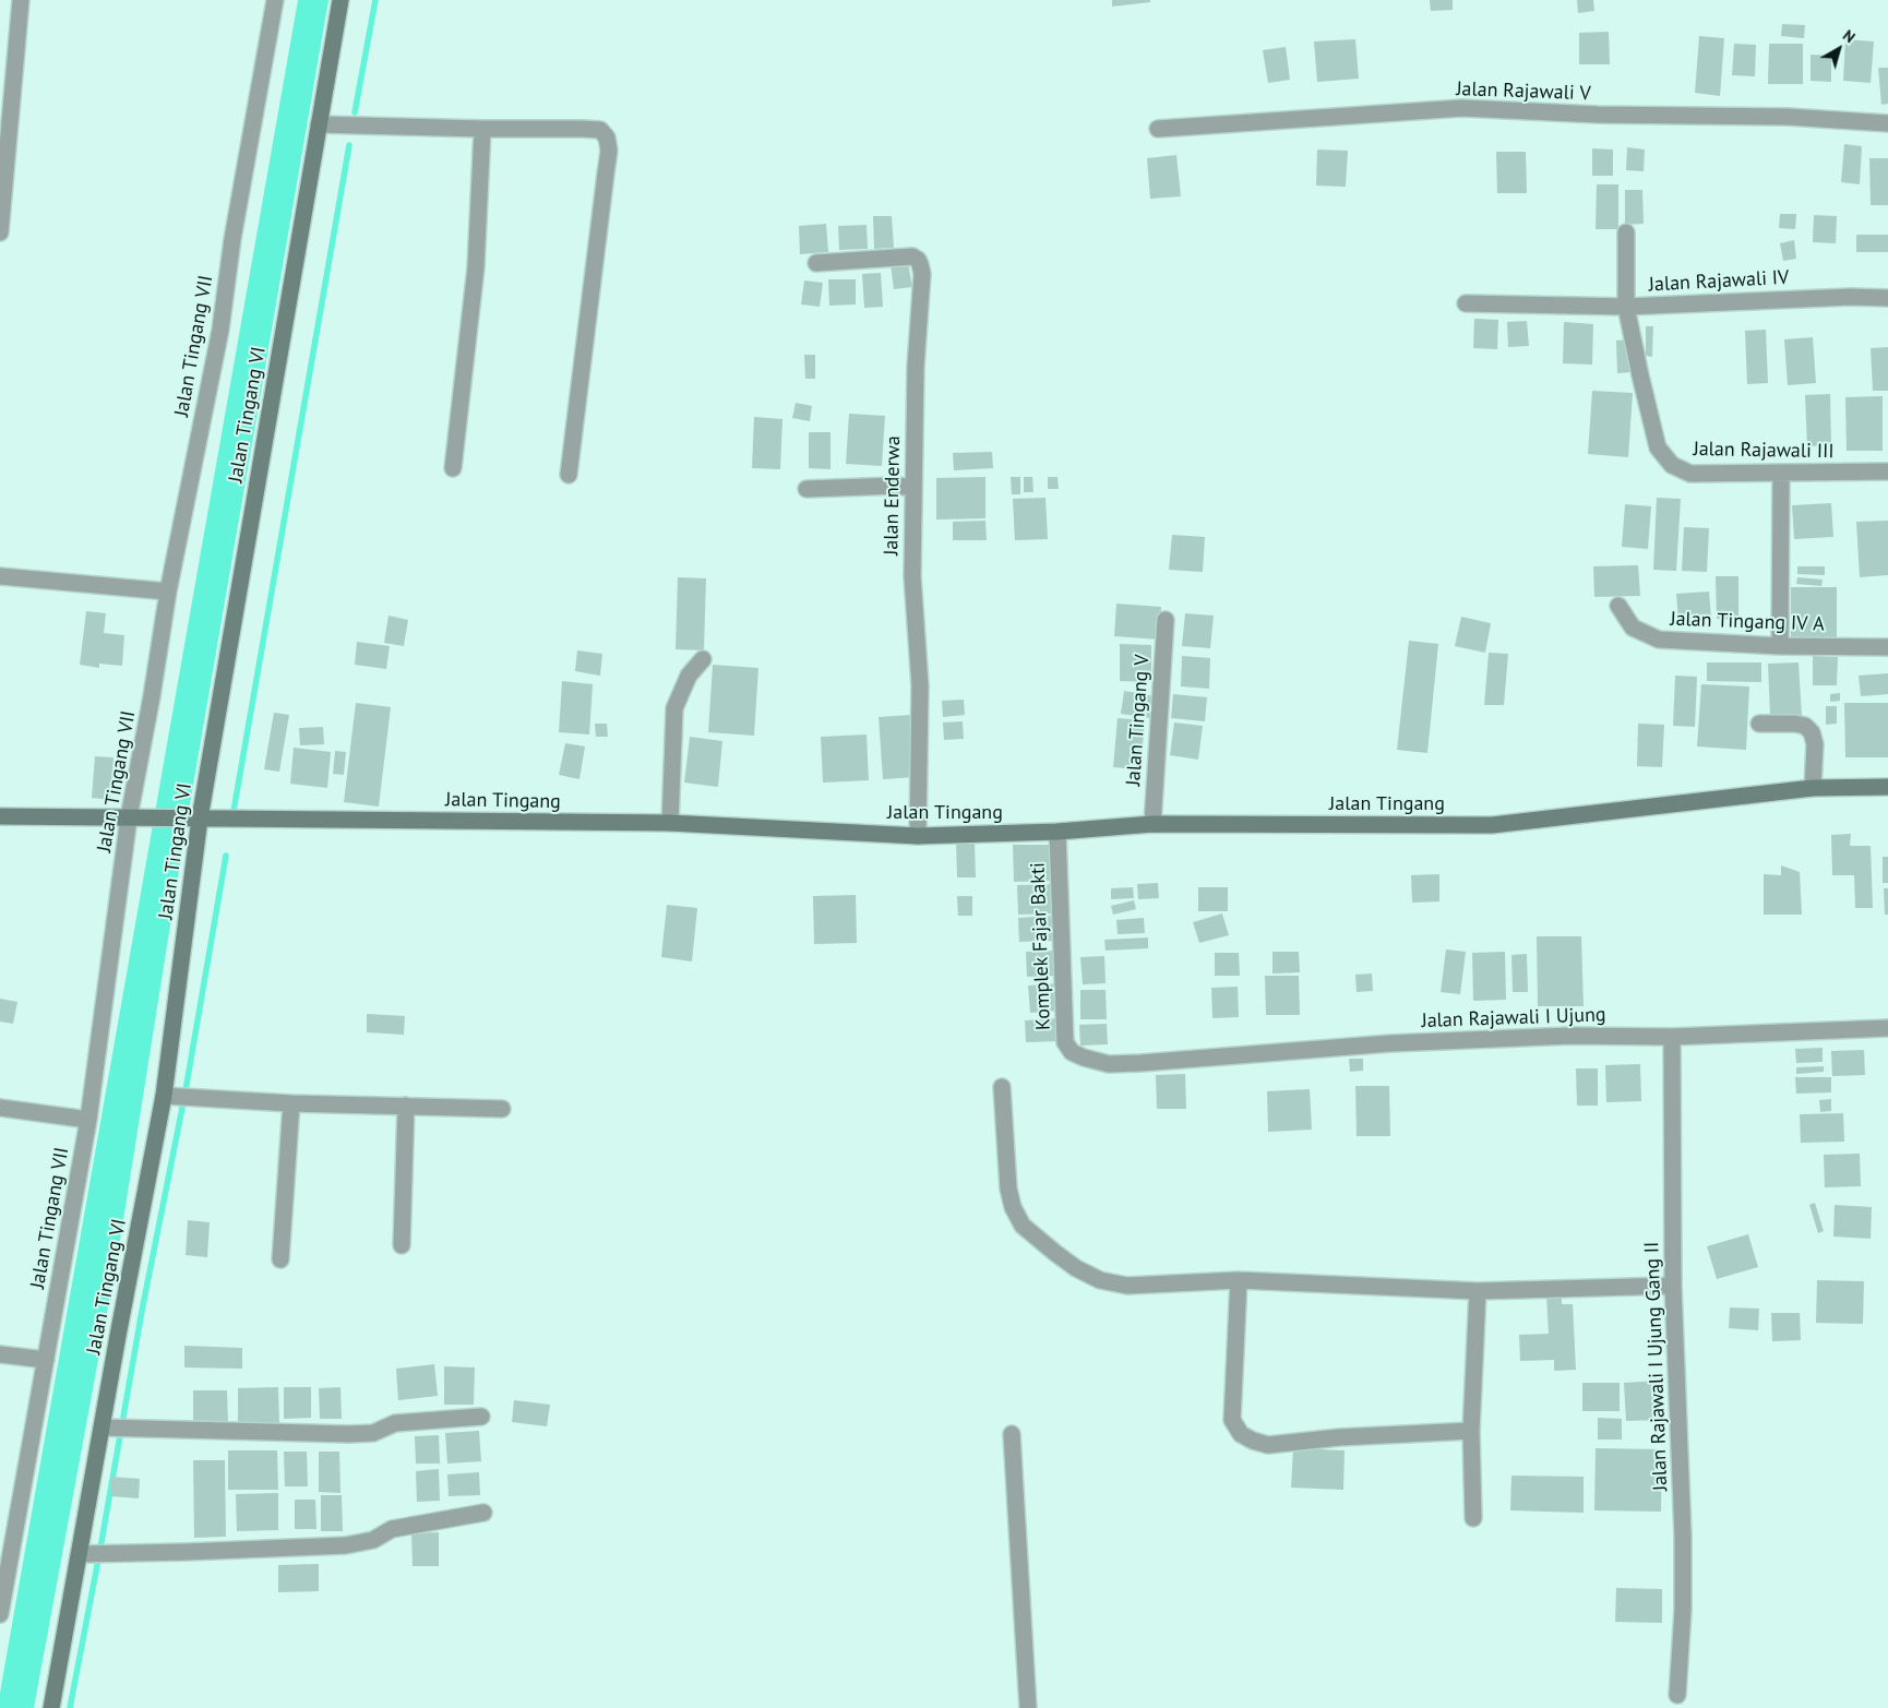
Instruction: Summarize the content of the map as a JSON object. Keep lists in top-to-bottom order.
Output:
{
  "streets": {
    "main road": ["Jalan Tingang VI", "Jalan Tingang"],
    "street": [
      "Jalan Rajawali V",
      "Jalan Rajawali IV",
      "Jalan Tingang VII",
      "Jalan Rajawali III",
      "Jalan Enderwa",
      "Jalan Tingang IV A",
      "Jalan Tingang V",
      "Komplek Fajar Bakti",
      "Jalan Rajawali I Ujung",
      "Jalan Rajawali I Ujung Gang II"
    ]
  },
  "crossings": [
    ["Jalan Rajawali IV", "Jalan Rajawali III"],
    ["Jalan Tingang VII", "Jalan Tingang"],
    ["Jalan Tingang VI", "Jalan Tingang"],
    ["Jalan Enderwa", "Jalan Tingang"],
    ["Jalan Tingang V", "Jalan Tingang"],
    ["Jalan Tingang", "Komplek Fajar Bakti"],
    ["Komplek Fajar Bakti", "Jalan Rajawali I Ujung"],
    ["Jalan Rajawali I Ujung", "Jalan Rajawali I Ujung Gang II"]
  ],
  "north": "top right"
}
